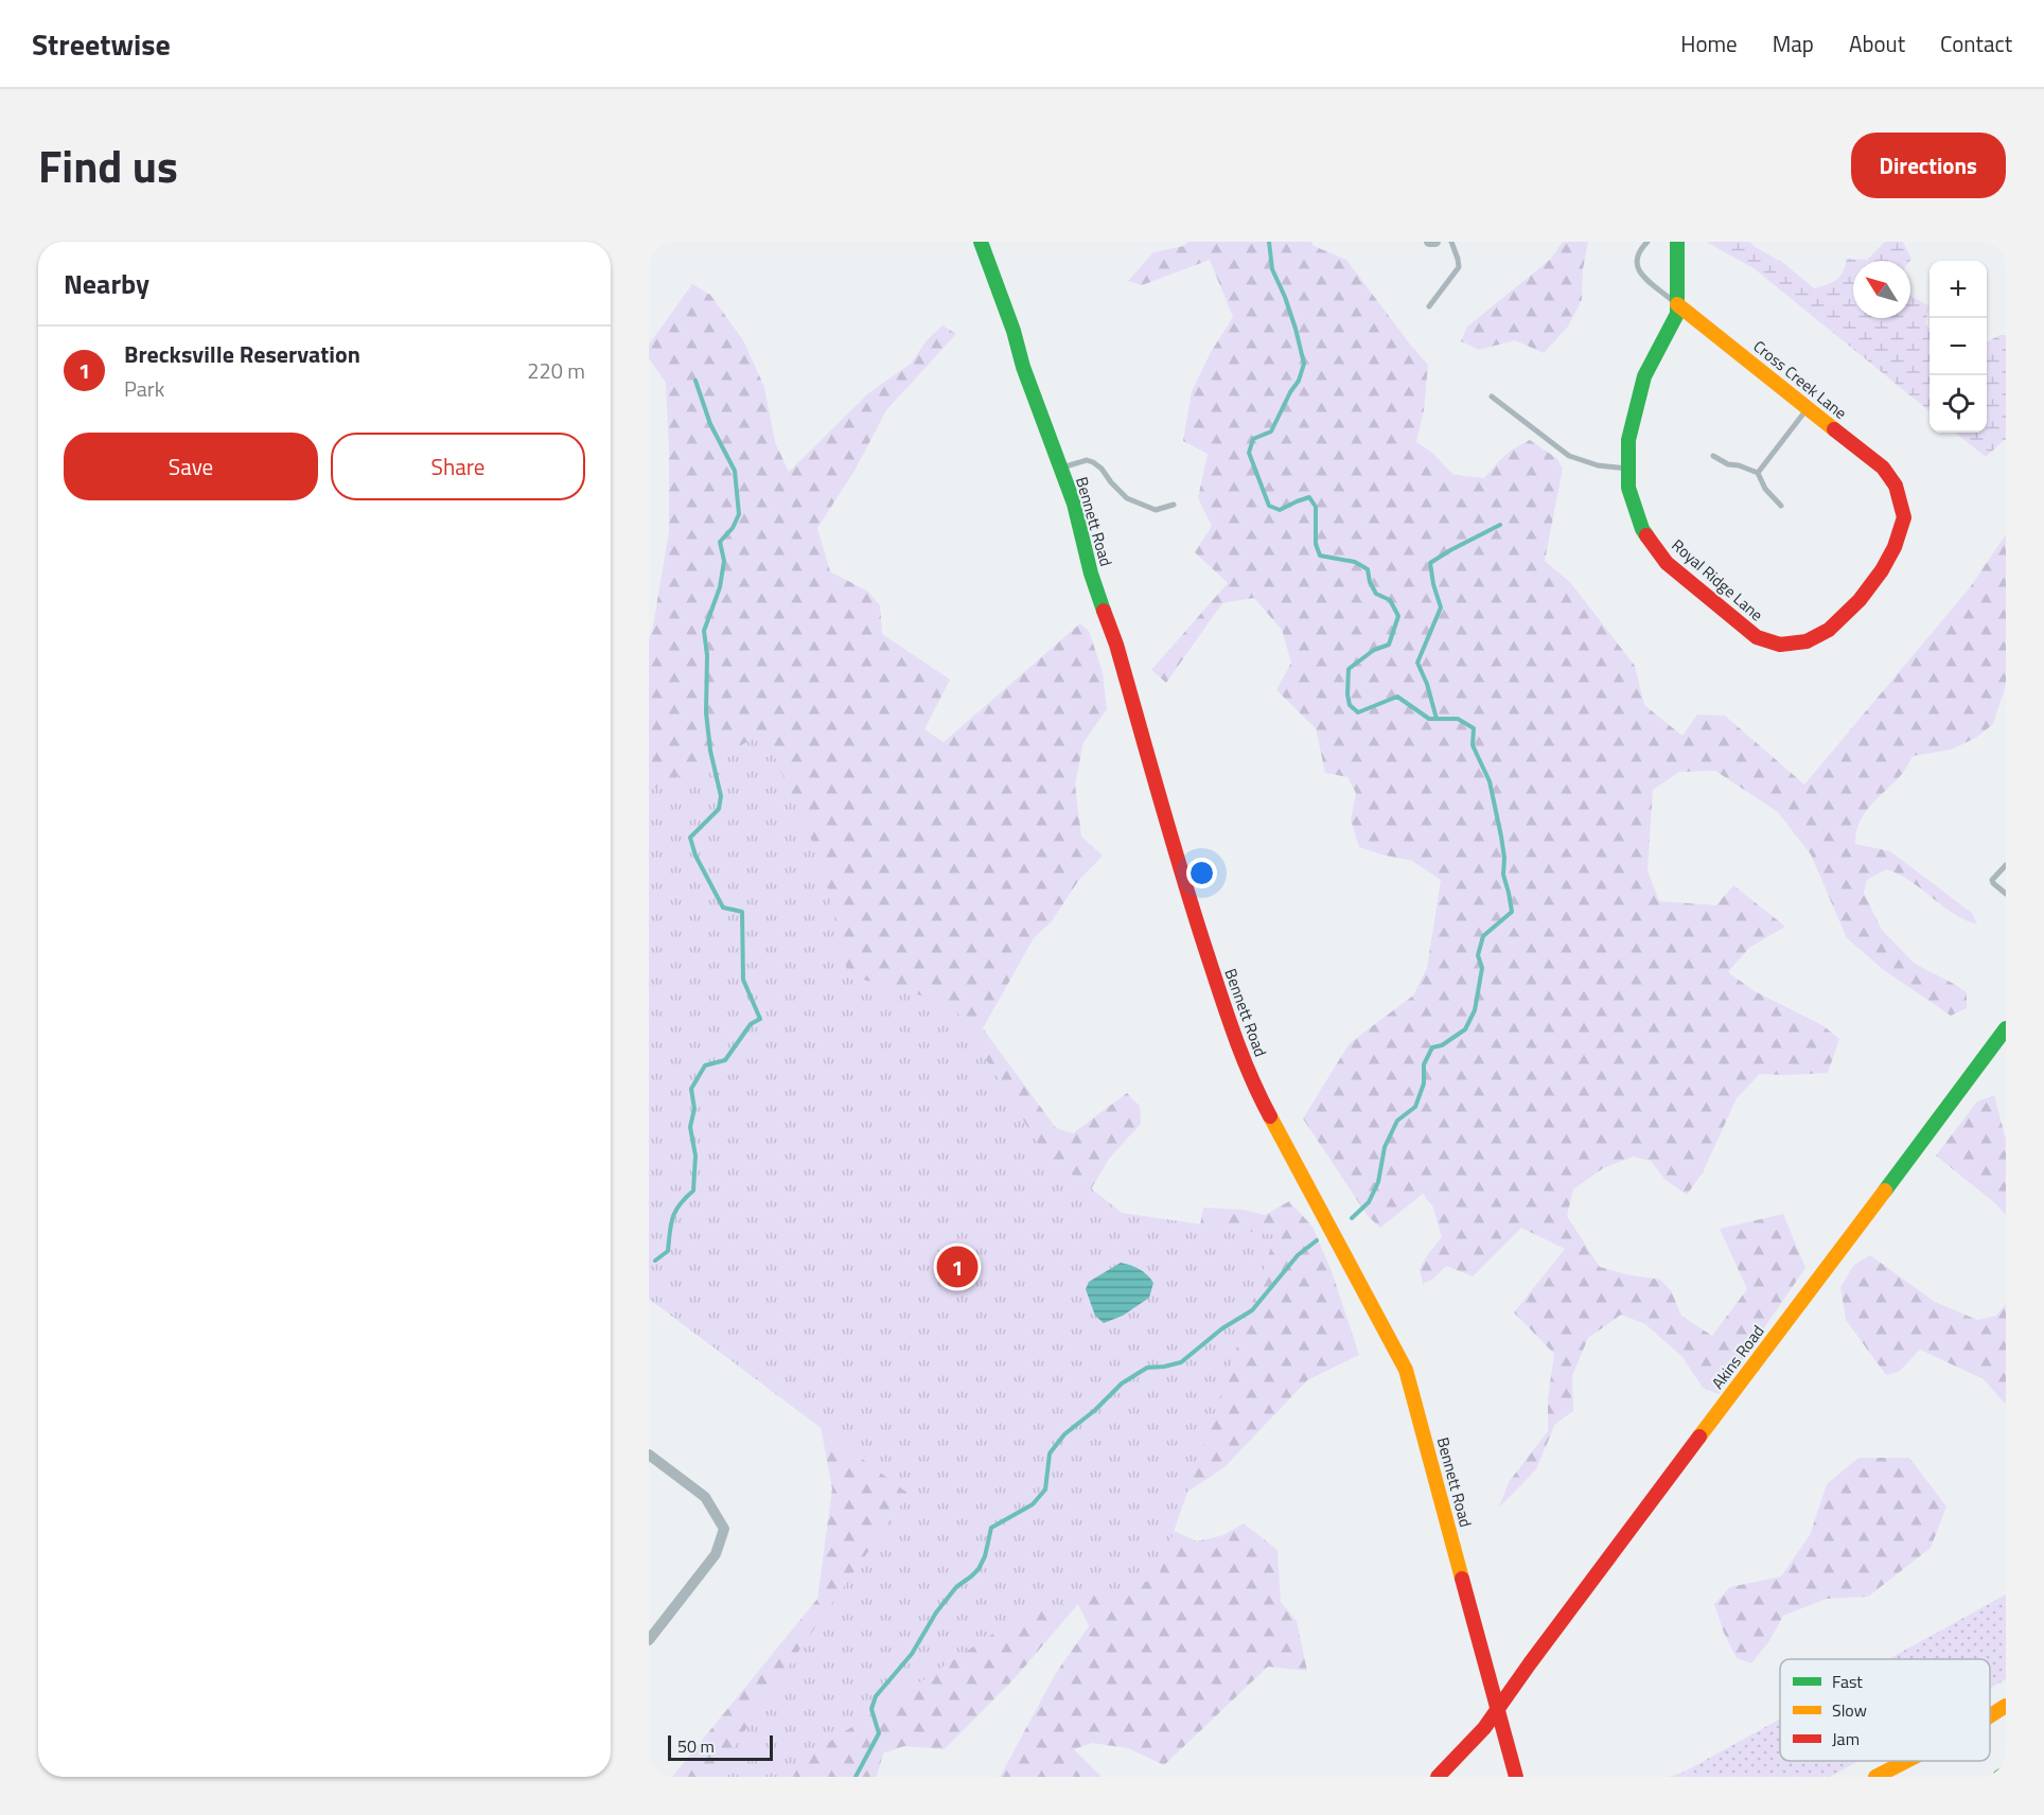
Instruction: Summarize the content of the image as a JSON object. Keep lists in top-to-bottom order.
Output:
{
  "streets": {
    "main road": [
      "Cross Creek Lane",
      "Bennett Road",
      "Royal Ridge Lane",
      "Akins Road"
    ]
  },
  "crossings": [
    ["Cross Creek Lane", "Royal Ridge Lane"],
    ["Bennett Road", "Akins Road"]
  ],
  "legend": ["Fast", "Slow", "Jam"],
  "scale_bar": "50 m",
  "north": "top left",
  "page": {
    "header": "Streetwise",
    "nav": [
      "Home",
      "Map",
      "About",
      "Contact"
    ],
    "title": "Find us",
    "buttons": [
      "Directions",
      ["Save", "Share"]
    ],
    "heading": "Nearby",
    "map_buttons": ["+", "−"],
    "list": [
      {
        "mark": "1",
        "name": "Brecksville Reservation",
        "note": "Park",
        "value": "220 m"
      }
    ],
    "pins": "1",
    "scale": "50 m"
  }
}
